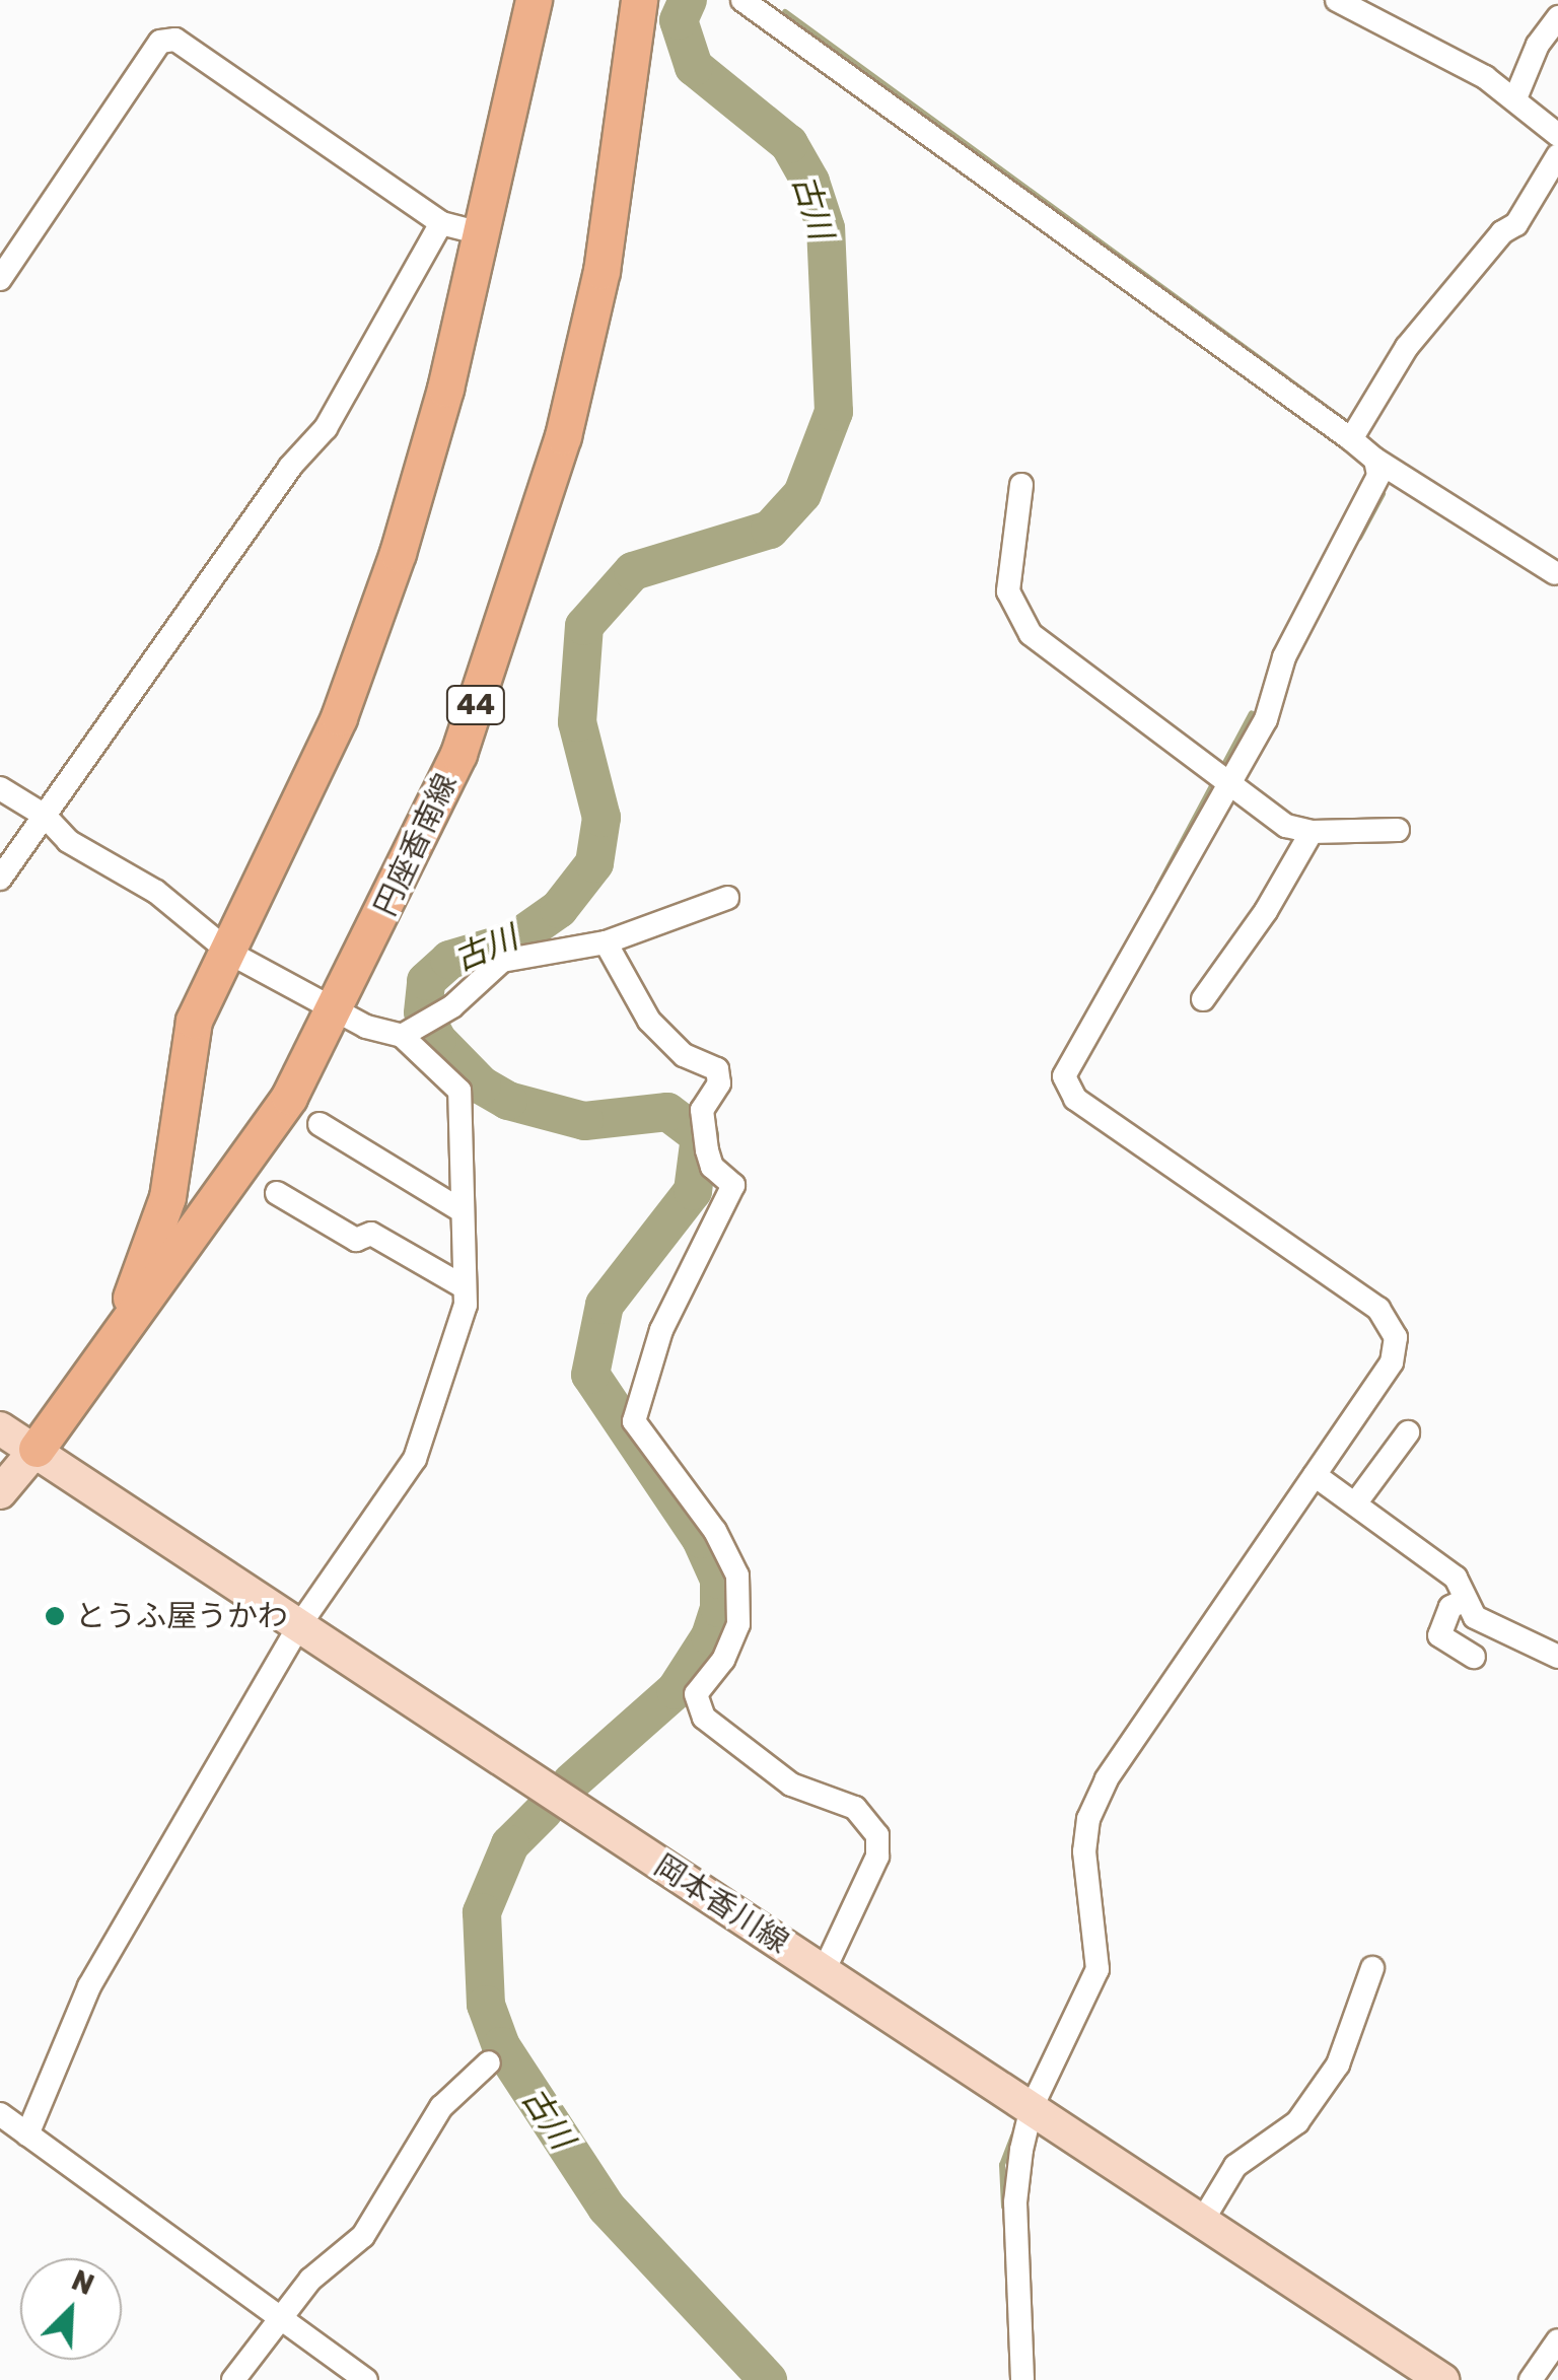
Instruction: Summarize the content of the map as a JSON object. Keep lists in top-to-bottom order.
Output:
{
  "streets": {
    "main road": ["44", "円座香南線", "岡本香川線"]
  },
  "crossings": [
    ["44", "円座香南線"],
    ["円座香南線", "岡本香川線"]
  ],
  "water": ["古川"],
  "places": ["とうふ屋うかわ"],
  "north": "top right"
}
